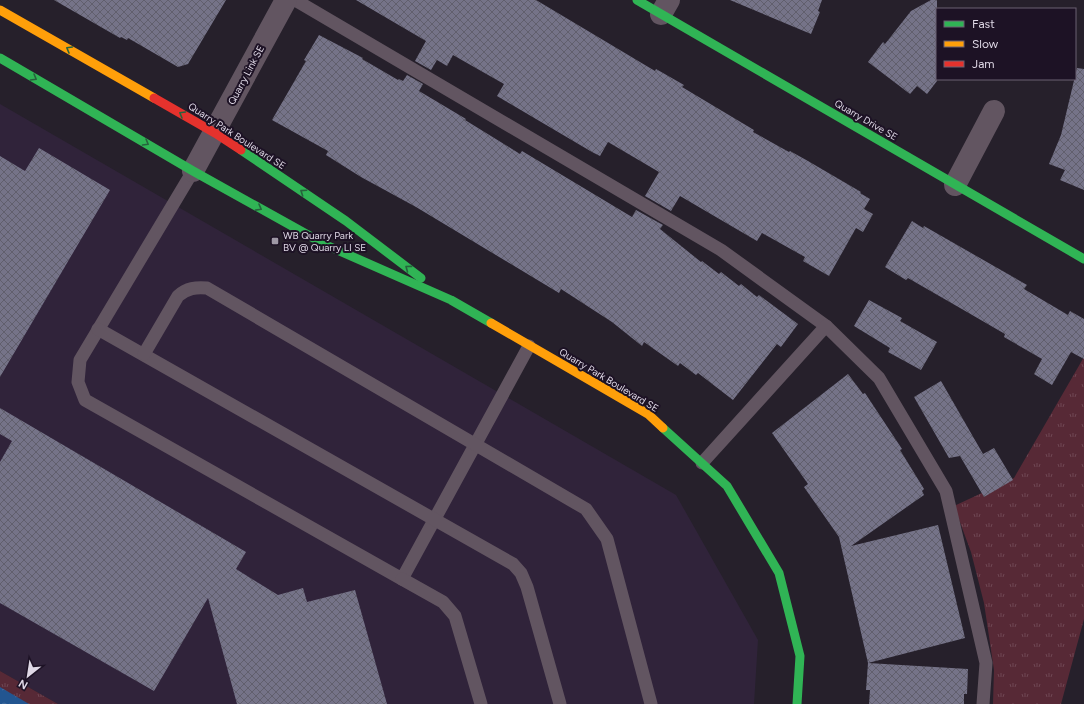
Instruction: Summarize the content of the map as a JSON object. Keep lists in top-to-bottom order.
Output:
{
  "streets": {
    "street": ["Quarry Link SE", "Quarry Drive SE", "Quarry Park Boulevard SE"]
  },
  "crossings": [
    ["Quarry Link SE", "Quarry Park Boulevard SE"]
  ],
  "places": {
    "transit": ["WB Quarry Park BV @ Quarry LI SE"]
  },
  "legend": ["Fast", "Slow", "Jam"],
  "north": "bottom left"
}
